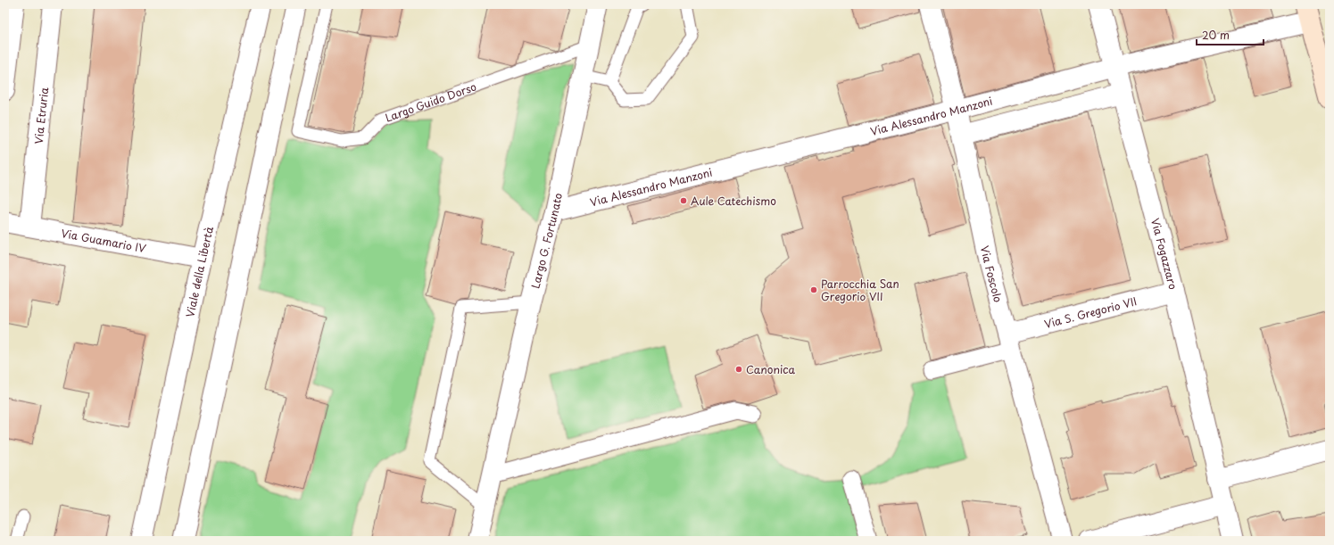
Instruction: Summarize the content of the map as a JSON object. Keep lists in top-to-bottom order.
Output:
{
  "streets": {
    "street": [
      "Via Etruria",
      "Via Alessandro Manzoni",
      "Via Guamario IV",
      "Largo G. Fortunato",
      "Via Fogazzaro",
      "Viale della Libertà",
      "Via Foscolo",
      "Via S. Gregorio VII"
    ],
    "lane": ["Largo Guido Dorso"]
  },
  "crossings": [
    ["Largo Guido Dorso", "Largo G. Fortunato"],
    ["Via Etruria", "Via Guamario IV"],
    ["Via Alessandro Manzoni", "Largo G. Fortunato"],
    ["Via Alessandro Manzoni", "Via Fogazzaro"],
    ["Via Alessandro Manzoni", "Via Foscolo"],
    ["Via Guamario IV", "Viale della Libertà"],
    ["Via Fogazzaro", "Via S. Gregorio VII"],
    ["Via Foscolo", "Via S. Gregorio VII"]
  ],
  "places": ["Aule Catechismo", "Parrocchia San Gregorio VII", "Canonica"],
  "scale_bar": "20 m"
}
